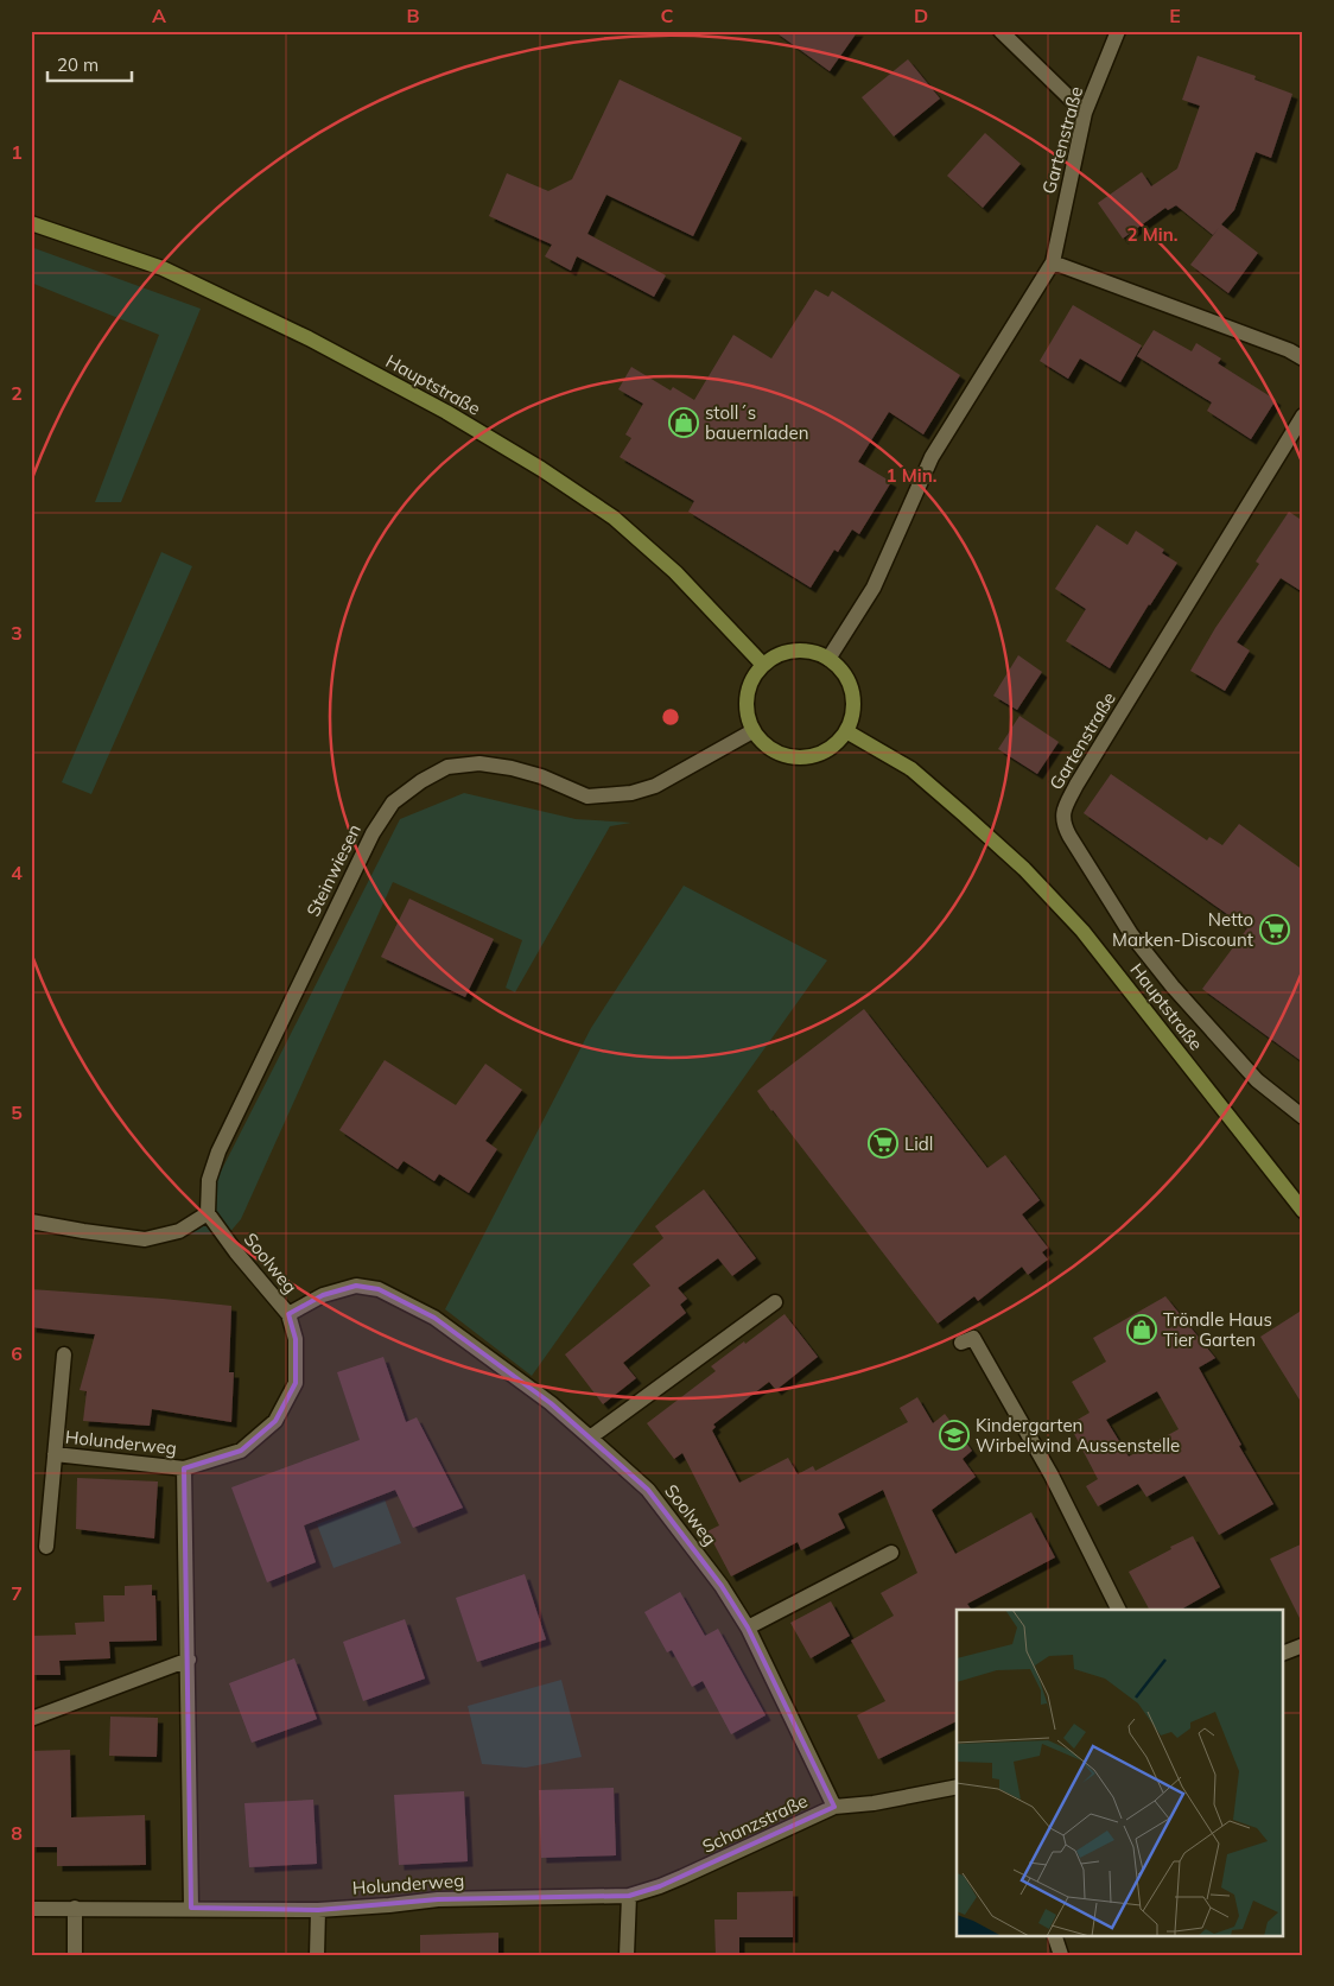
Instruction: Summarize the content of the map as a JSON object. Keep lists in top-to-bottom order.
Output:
{
  "streets": {
    "main road": ["Hauptstraße"],
    "street": [
      "Gartenstraße",
      "Steinwiesen",
      "Soolweg",
      "Holunderweg",
      "Schanzstraße"
    ]
  },
  "crossings": [
    ["Gartenstraße", "Hauptstraße"],
    ["Gartenstraße", "Steinwiesen"],
    ["Hauptstraße", "Steinwiesen"],
    ["Steinwiesen", "Soolweg"],
    ["Soolweg", "Holunderweg"],
    ["Soolweg", "Schanzstraße"],
    ["Holunderweg", "Schanzstraße"]
  ],
  "places": {
    "shop": ["stoll´s bauernladen", "Tröndle Haus Tier Garten"],
    "supermarket": ["Netto Marken-Discount", "Lidl"],
    "school or university": ["Kindergarten Wirbelwind Aussenstelle"]
  },
  "scale_bar": "20 m",
  "grid": {
    "columns": [
      "A",
      "B",
      "C",
      "D",
      "E"
    ],
    "rows": [
      "1",
      "2",
      "3",
      "4",
      "5",
      "6",
      "7",
      "8"
    ]
  },
  "rings": ["2 Min.", "1 Min."]
}
